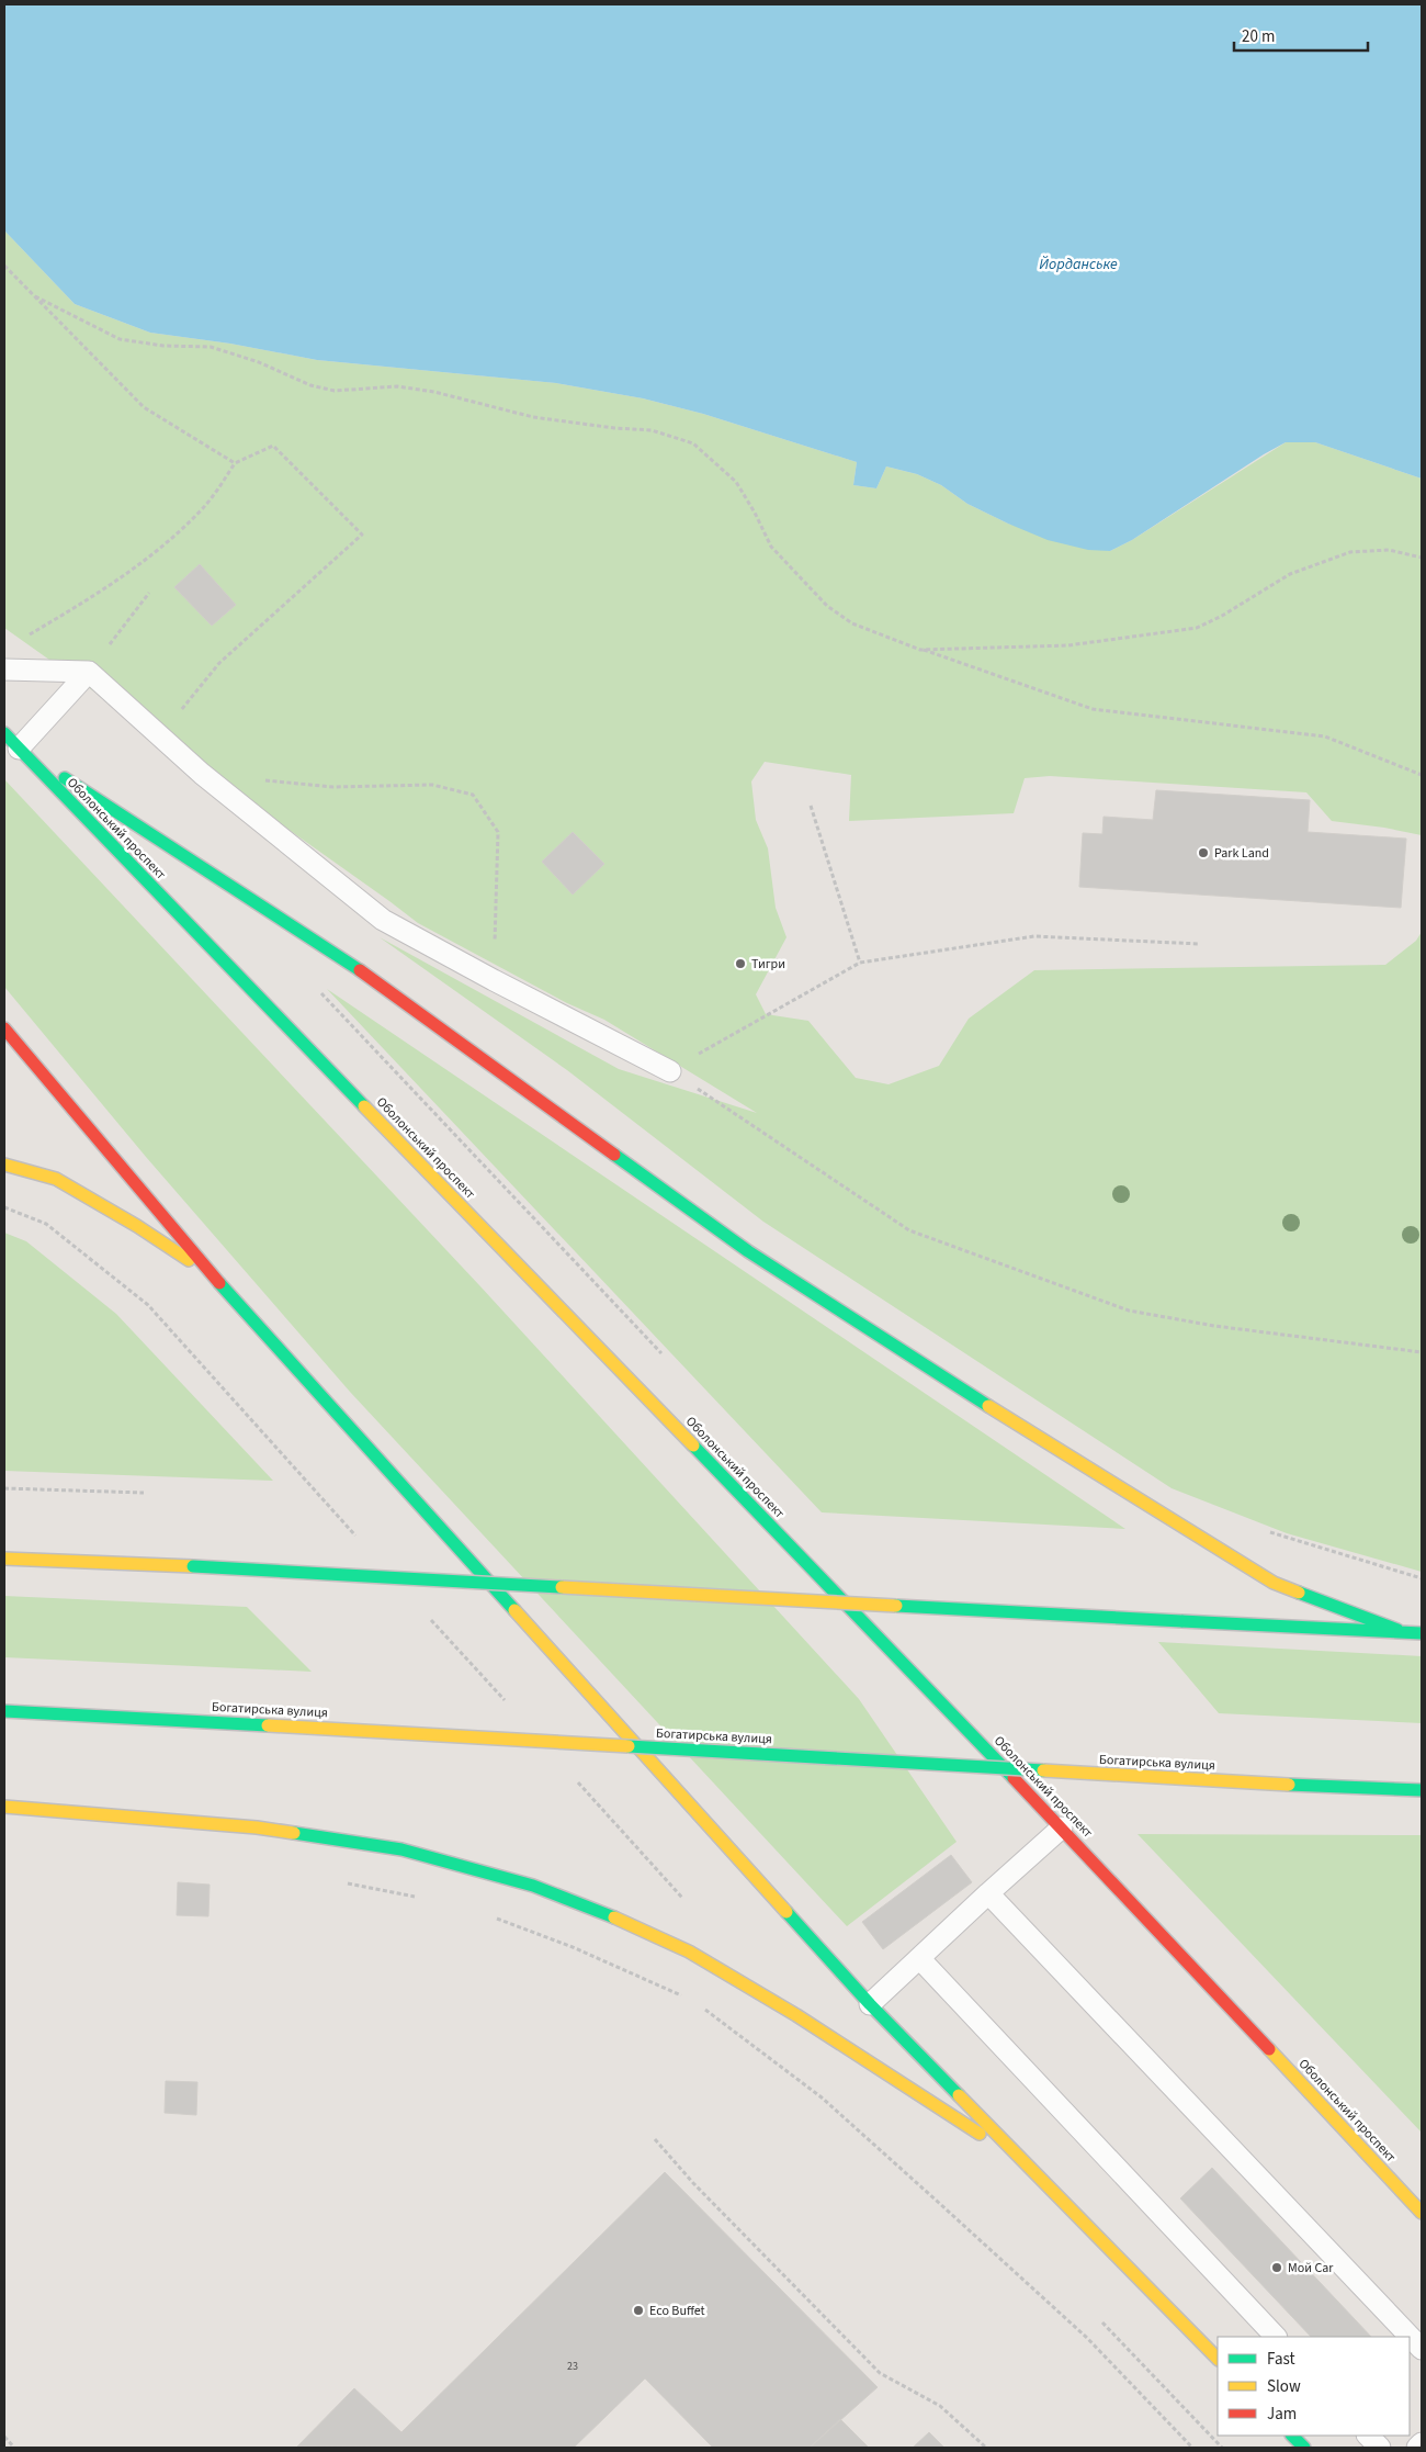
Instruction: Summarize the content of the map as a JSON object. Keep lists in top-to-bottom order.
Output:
{
  "streets": {
    "main road": ["Оболонський проспект", "Богатирська вулиця"]
  },
  "water": ["Йорданське"],
  "places": [
    "Park Land",
    "Тигри",
    "Мой Car",
    "Eco Buffet"
  ],
  "house_numbers": ["23"],
  "legend": ["Fast", "Slow", "Jam"],
  "scale_bar": "20 m"
}
